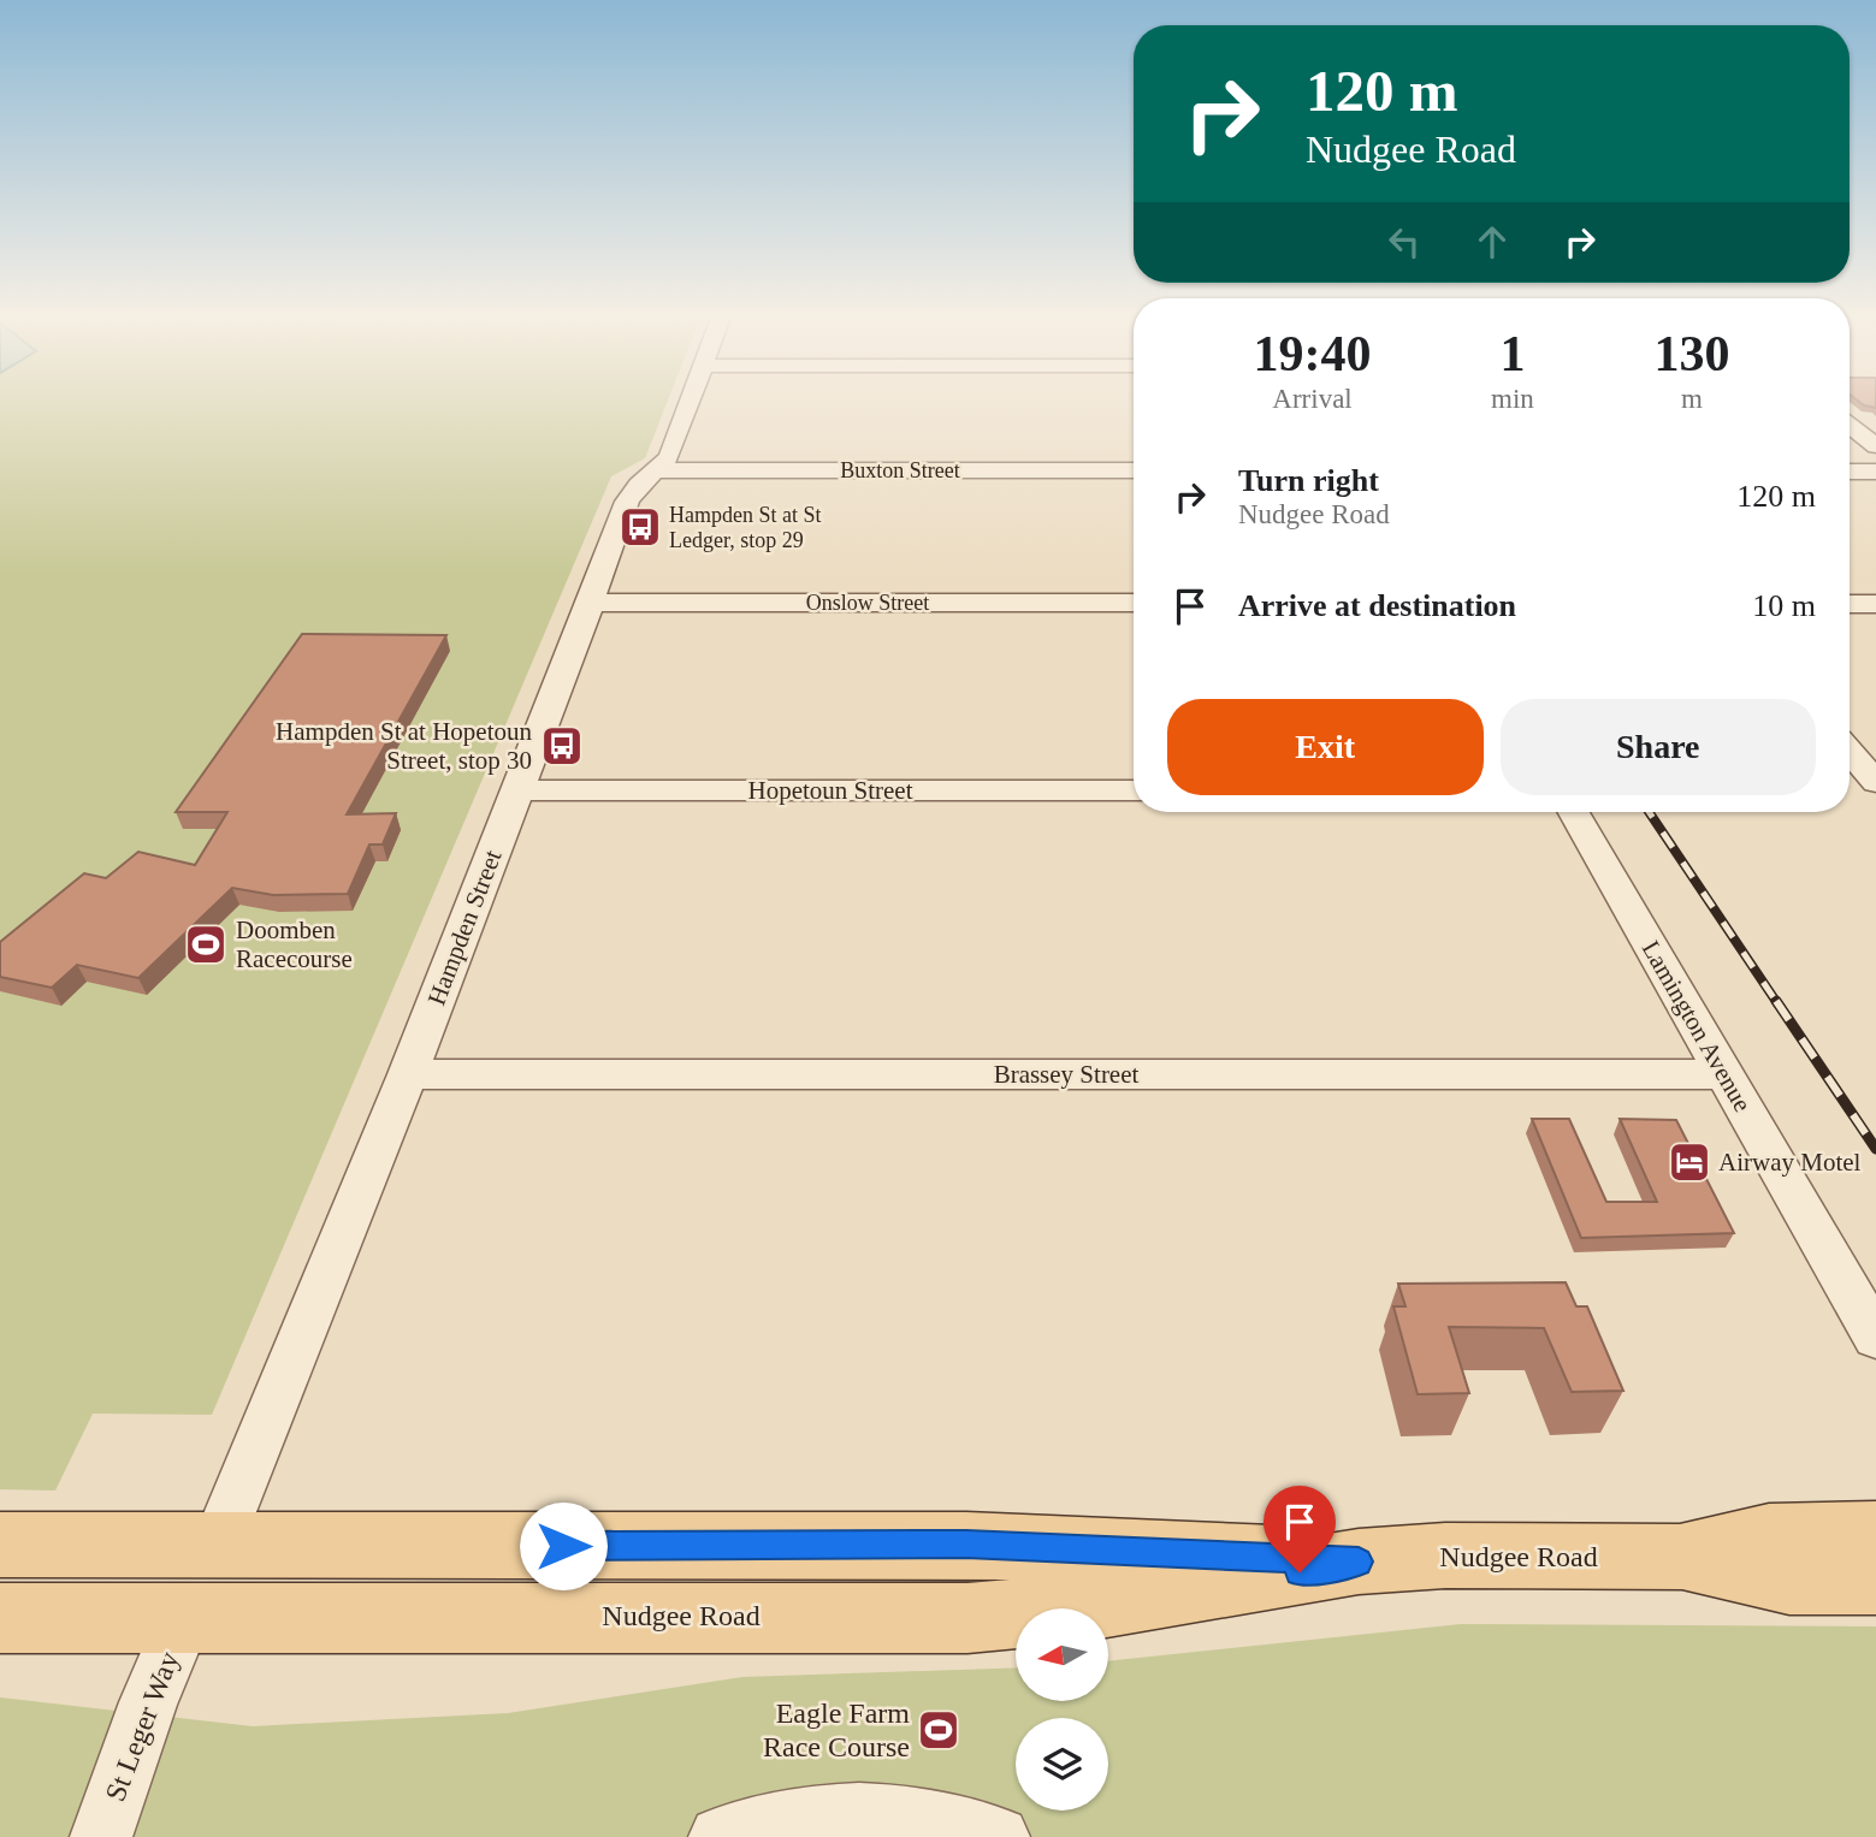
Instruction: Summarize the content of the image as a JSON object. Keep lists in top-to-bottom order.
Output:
{
  "streets": {
    "main road": ["Nudgee Road"],
    "street": [
      "Buxton Street",
      "Onslow Street",
      "Hopetoun Street",
      "Hampden Street",
      "Lamington Avenue",
      "Brassey Street",
      "St Leger Way"
    ]
  },
  "crossings": [
    ["Buxton Street", "Hampden Street"],
    ["Onslow Street", "Hampden Street"],
    ["Hopetoun Street", "Hampden Street"],
    ["Hampden Street", "Brassey Street"],
    ["Hampden Street", "Nudgee Road"],
    ["Lamington Avenue", "Brassey Street"],
    ["Nudgee Road", "St Leger Way"]
  ],
  "places": {
    "bus stop": ["Hampden St at St Ledger, stop 29", "Hampden St at Hopetoun Street, stop 30"],
    "sports": ["Doomben Racecourse", "Eagle Farm Race Course"],
    "hotel": ["Airway Motel"]
  },
  "north": "left",
  "page": {
    "turn": ["120 m", "Nudgee Road"],
    "eta": [
      "19:40",
      "Arrival",
      "1",
      "min",
      "130",
      "m"
    ],
    "list": [
      {
        "name": "Turn right",
        "note": "Nudgee Road",
        "value": "120 m"
      },
      {
        "name": "Arrive at destination",
        "value": "10 m"
      }
    ],
    "buttons": ["Exit", "Share"]
  }
}
